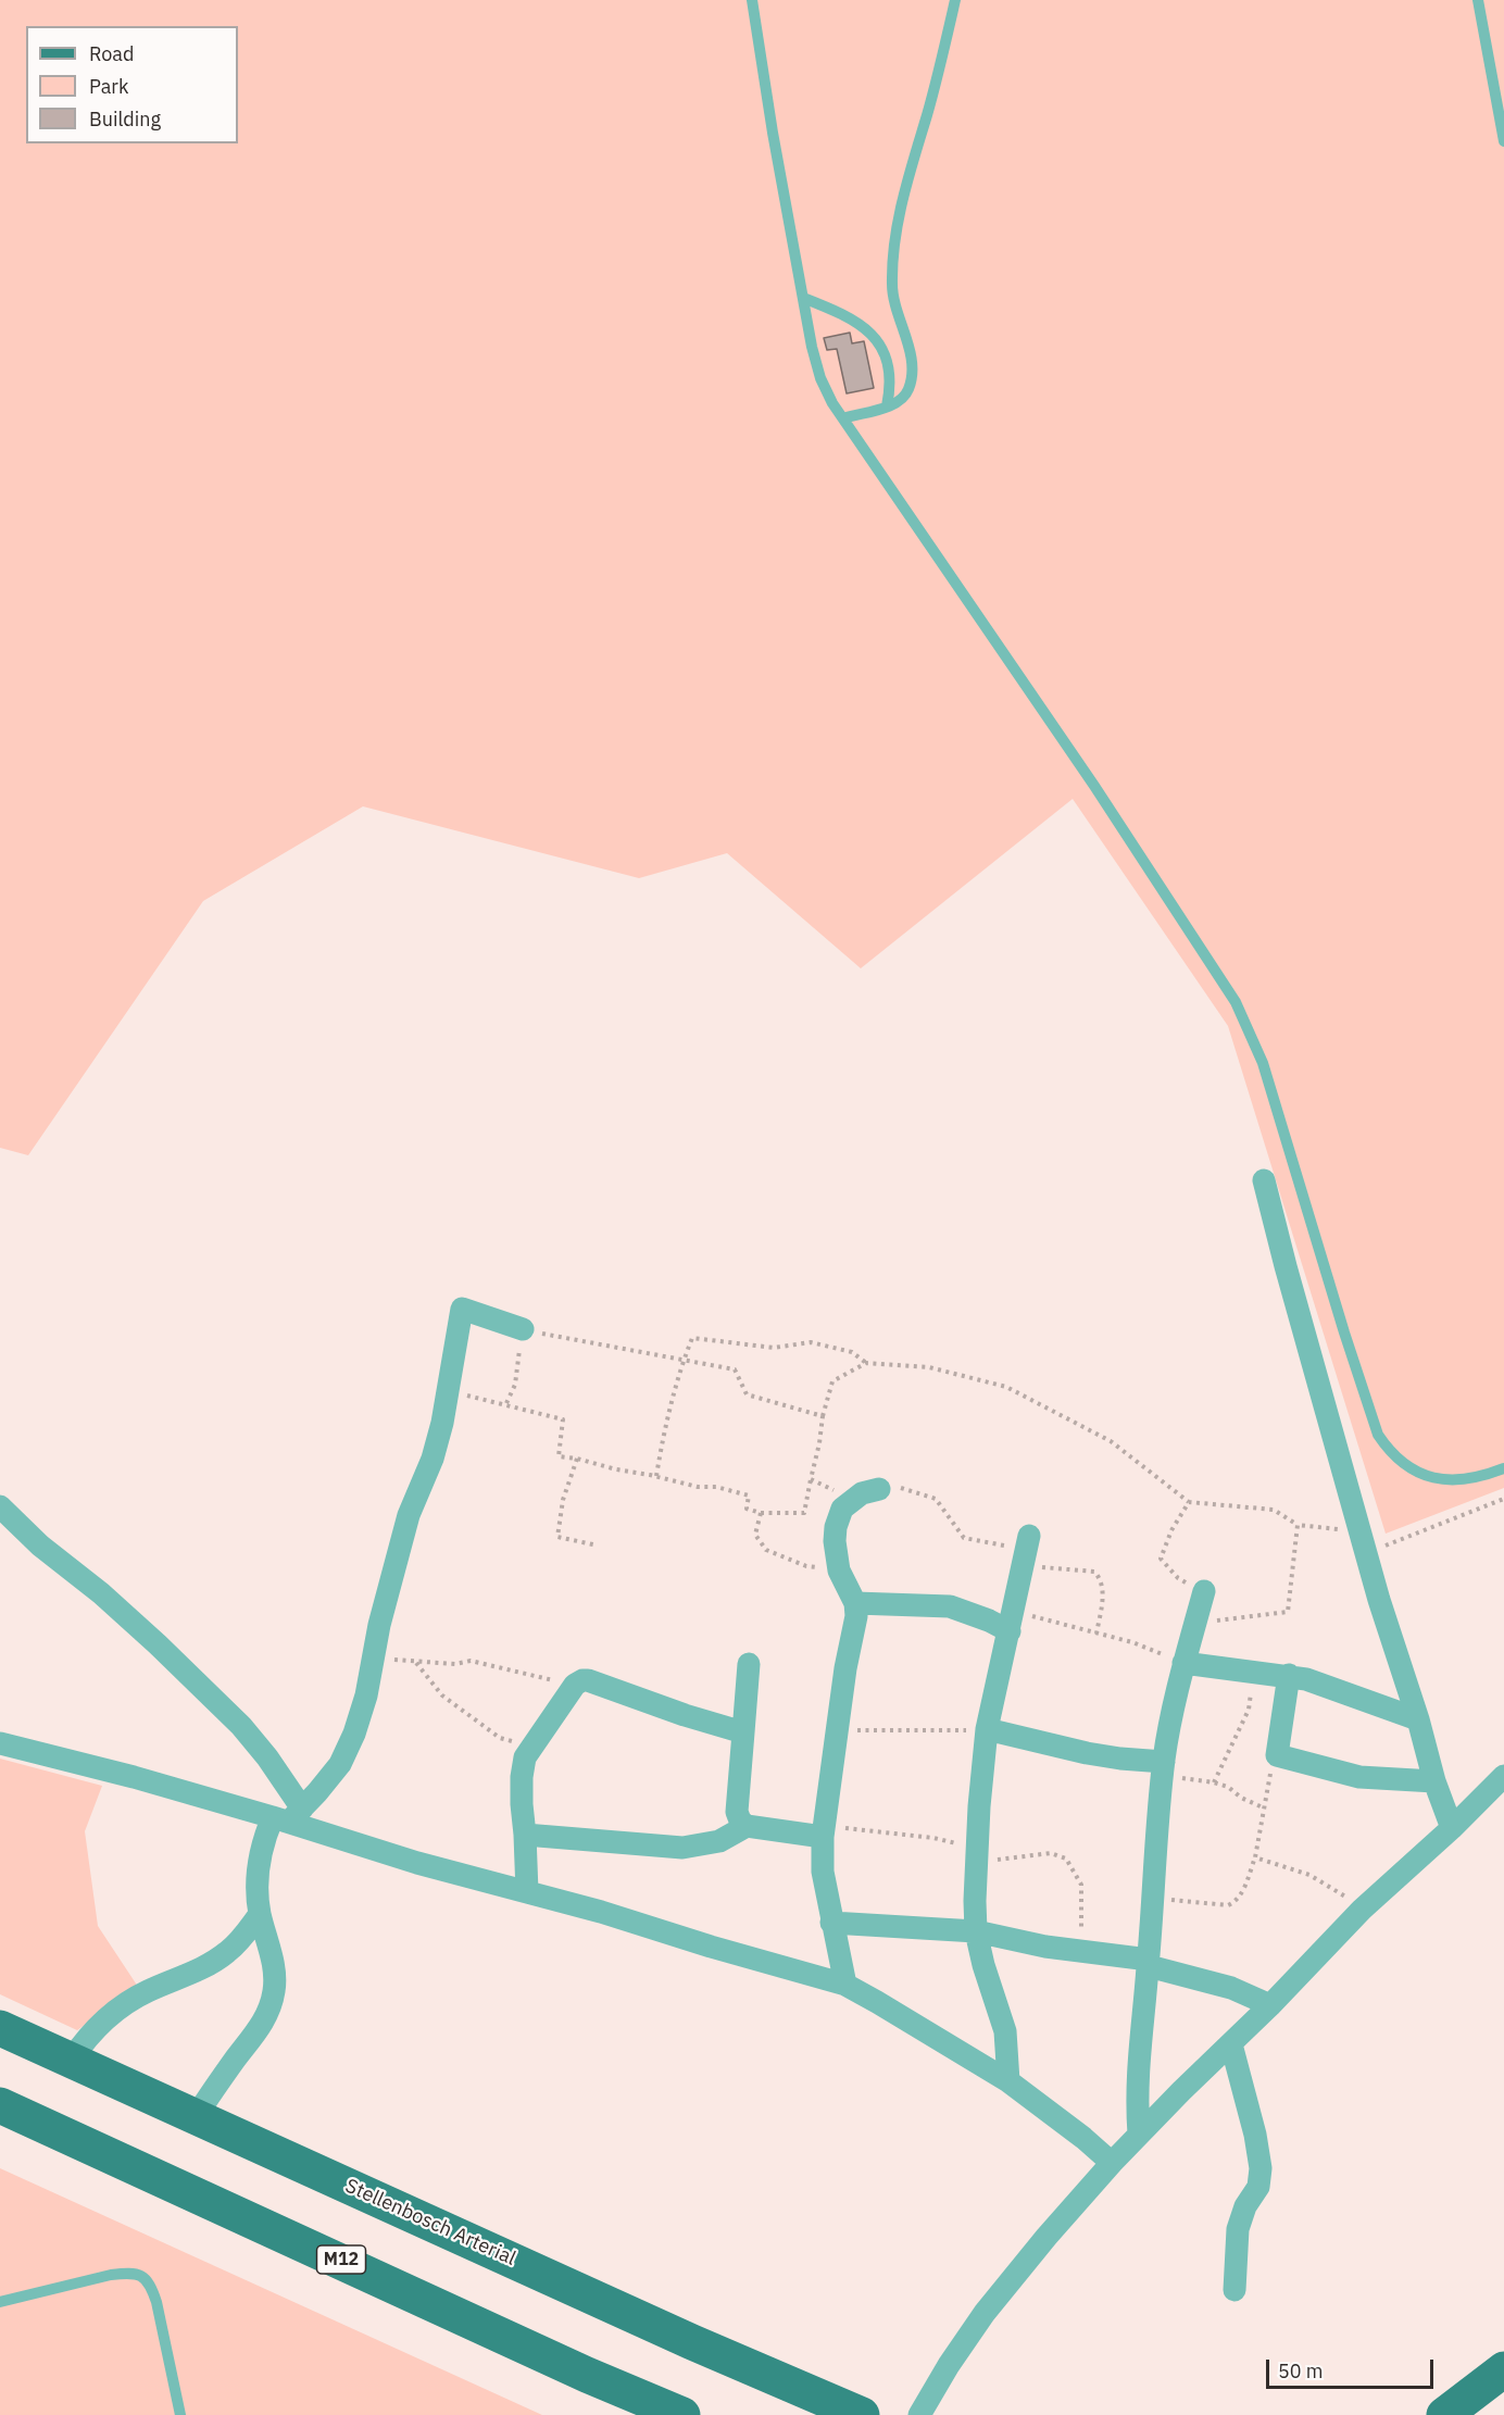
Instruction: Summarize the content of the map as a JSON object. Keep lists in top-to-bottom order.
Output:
{
  "streets": {
    "main road": ["Stellenbosch Arterial", "M12"]
  },
  "legend": ["Road", "Park", "Building"],
  "scale_bar": "50 m"
}
